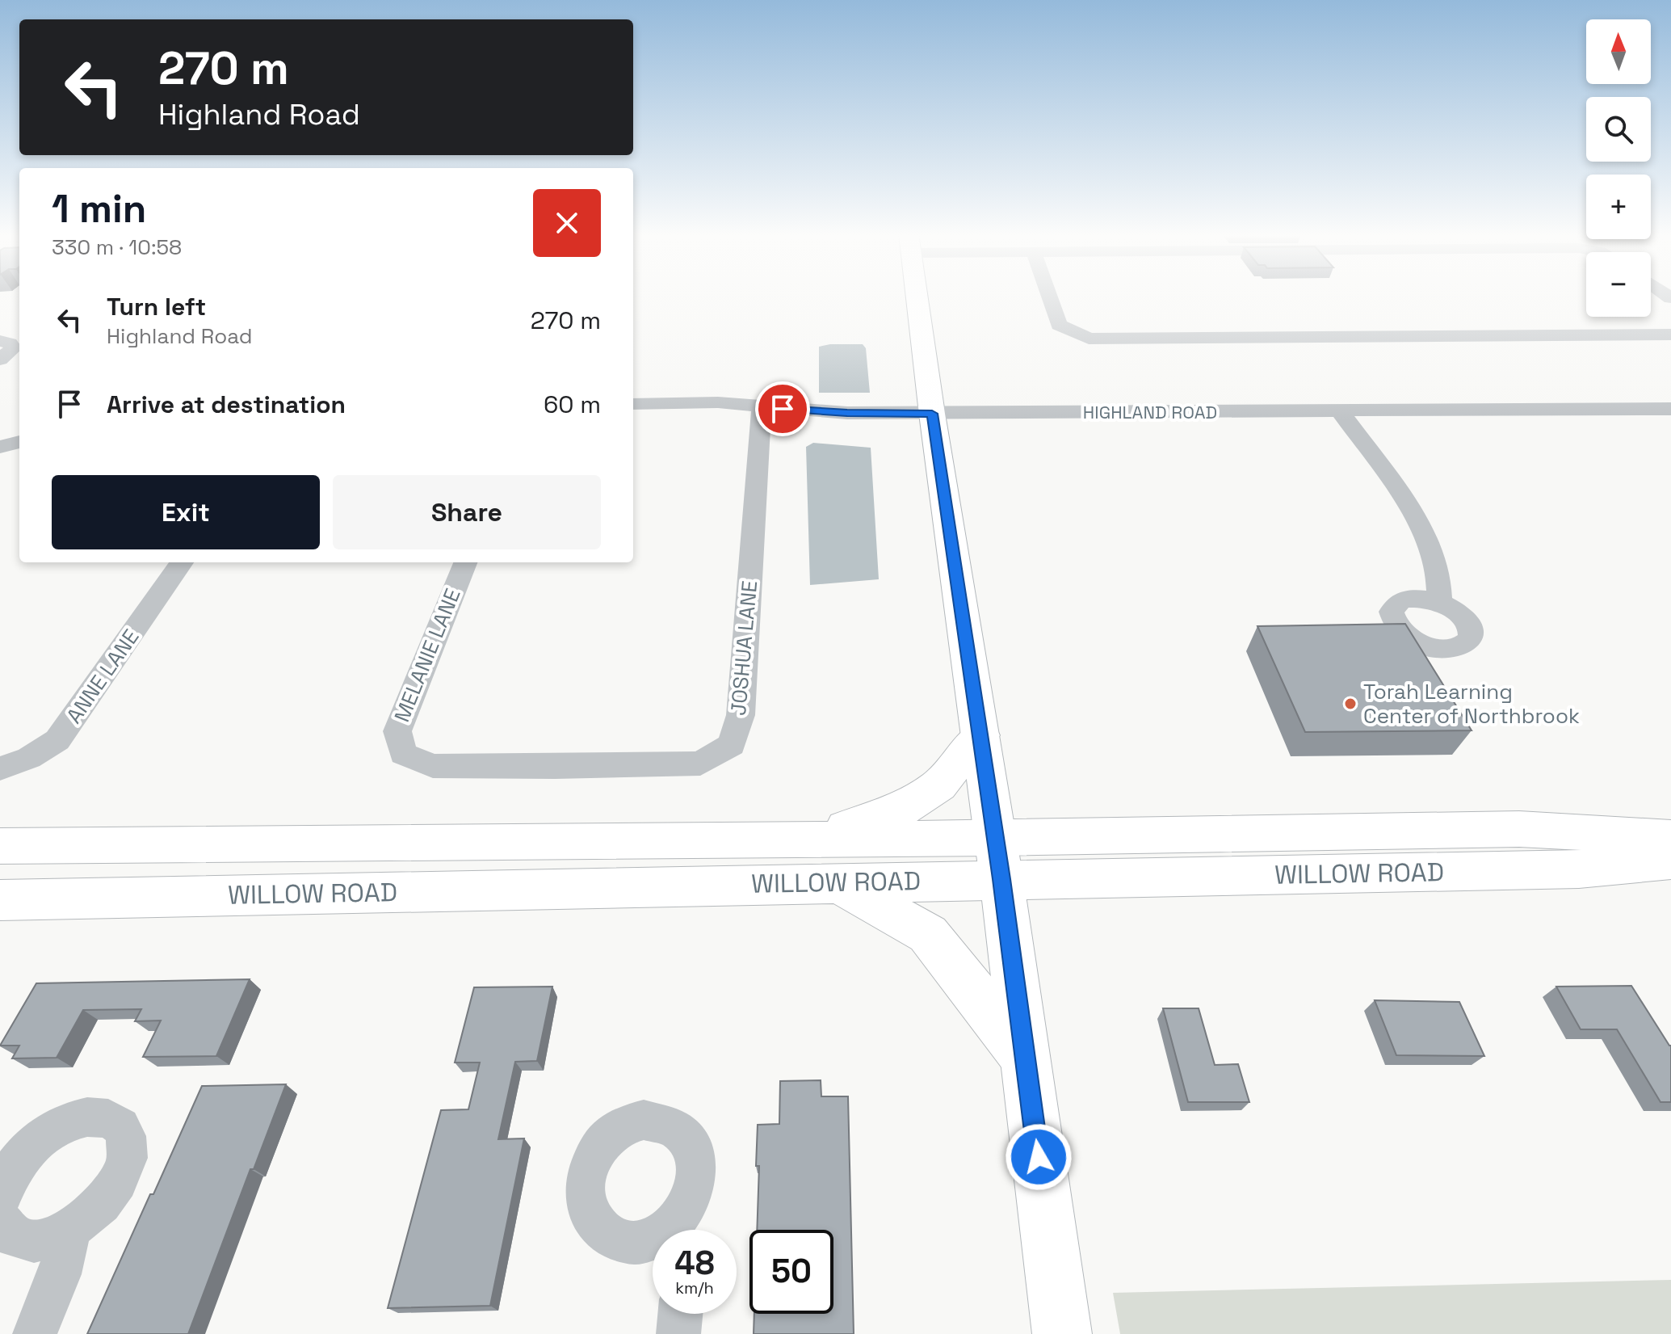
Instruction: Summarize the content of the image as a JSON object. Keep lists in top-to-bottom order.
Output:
{
  "streets": {
    "main road": ["WILLOW ROAD"],
    "street": [
      "HIGHLAND ROAD",
      "JOSHUA LANE",
      "MELANIE LANE",
      "ANNE LANE"
    ]
  },
  "crossings": [
    ["HIGHLAND ROAD", "JOSHUA LANE"],
    ["JOSHUA LANE", "MELANIE LANE"]
  ],
  "places": ["Torah Learning Center of Northbrook"],
  "north": "top",
  "page": {
    "map_buttons": ["+", "−"],
    "turn": ["270 m", "Highland Road"],
    "heading": ["1 min", "330 m · 10:58"],
    "list": [
      {
        "name": "Turn left",
        "note": "Highland Road",
        "value": "270 m"
      },
      {
        "name": "Arrive at destination",
        "value": "60 m"
      }
    ],
    "buttons": ["Exit", "Share"],
    "speed": "48 km/h",
    "limit": "50"
  }
}
